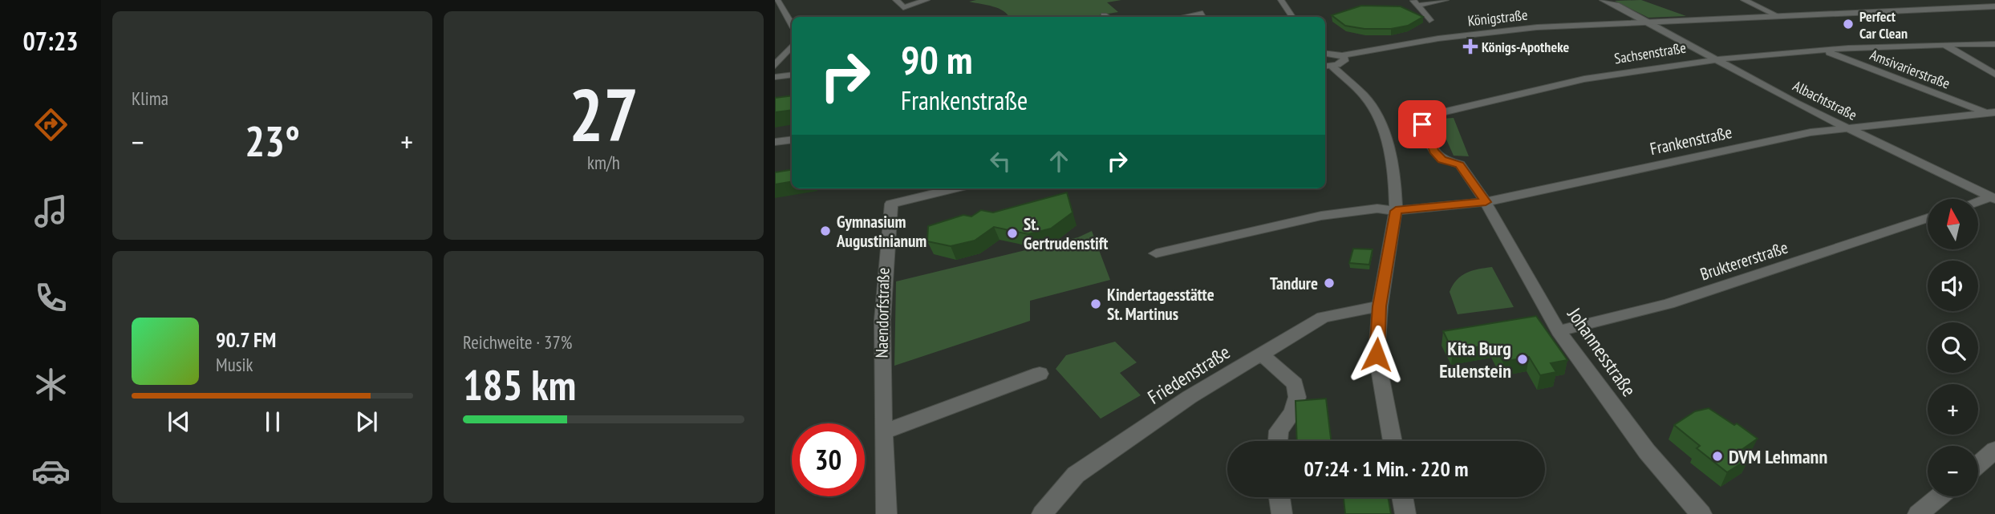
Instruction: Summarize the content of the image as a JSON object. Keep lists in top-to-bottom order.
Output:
{
  "streets": {
    "street": [
      "Königstraße",
      "Sachsenstraße",
      "Amsivarierstraße",
      "Albachtstraße",
      "Frankenstraße",
      "Bruktererstraße",
      "Naendorfstraße",
      "Johannesstraße",
      "Friedenstraße"
    ]
  },
  "crossings": [
    ["Königstraße", "Albachtstraße"],
    ["Sachsenstraße", "Amsivarierstraße"],
    ["Sachsenstraße", "Albachtstraße"],
    ["Sachsenstraße", "Frankenstraße"],
    ["Sachsenstraße", "Johannesstraße"],
    ["Amsivarierstraße", "Frankenstraße"],
    ["Albachtstraße", "Frankenstraße"],
    ["Frankenstraße", "Johannesstraße"],
    ["Bruktererstraße", "Johannesstraße"]
  ],
  "places": {
    "other": [
      "Perfect Car Clean",
      "Gymnasium Augustinianum",
      "St. Gertrudenstift",
      "Tandure",
      "Kindertagesstätte St. Martinus",
      "Kita Burg Eulenstein",
      "DVM Lehmann"
    ],
    "health": ["Königs-Apotheke"]
  },
  "north": "top",
  "page": {
    "tabs": "07:23",
    "tile": [
      "Klima",
      ["27", "km/h"],
      ["Reichweite · 37%", "185 km"]
    ],
    "turn": ["90 m", "Frankenstraße"],
    "heat": ["−", "23°", "+"],
    "map_buttons": ["+", "−"],
    "song": ["90.7 FM", "Musik"],
    "limit": "30",
    "trip": "07:24 · 1 Min. · 220 m"
  }
}
